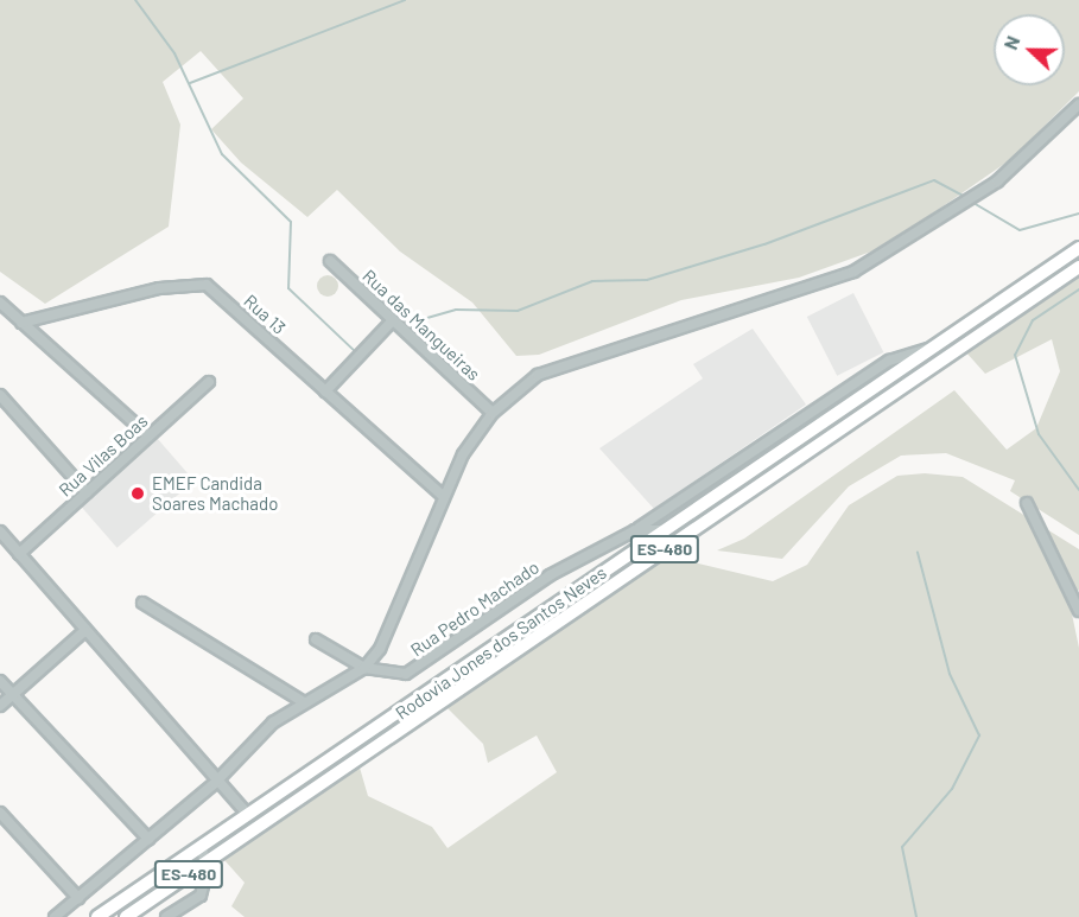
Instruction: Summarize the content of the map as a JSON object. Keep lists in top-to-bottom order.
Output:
{
  "streets": {
    "main road": ["ES-480", "Rodovia Jones dos Santos Neves"],
    "street": [
      "Rua 13",
      "Rua das Mangueiras",
      "Rua Vilas Boas",
      "Rua Pedro Machado"
    ]
  },
  "crossings": [
    ["Rua Pedro Machado", "Rodovia Jones dos Santos Neves"]
  ],
  "places": ["EMEF Candida Soares Machado"],
  "north": "left"
}
